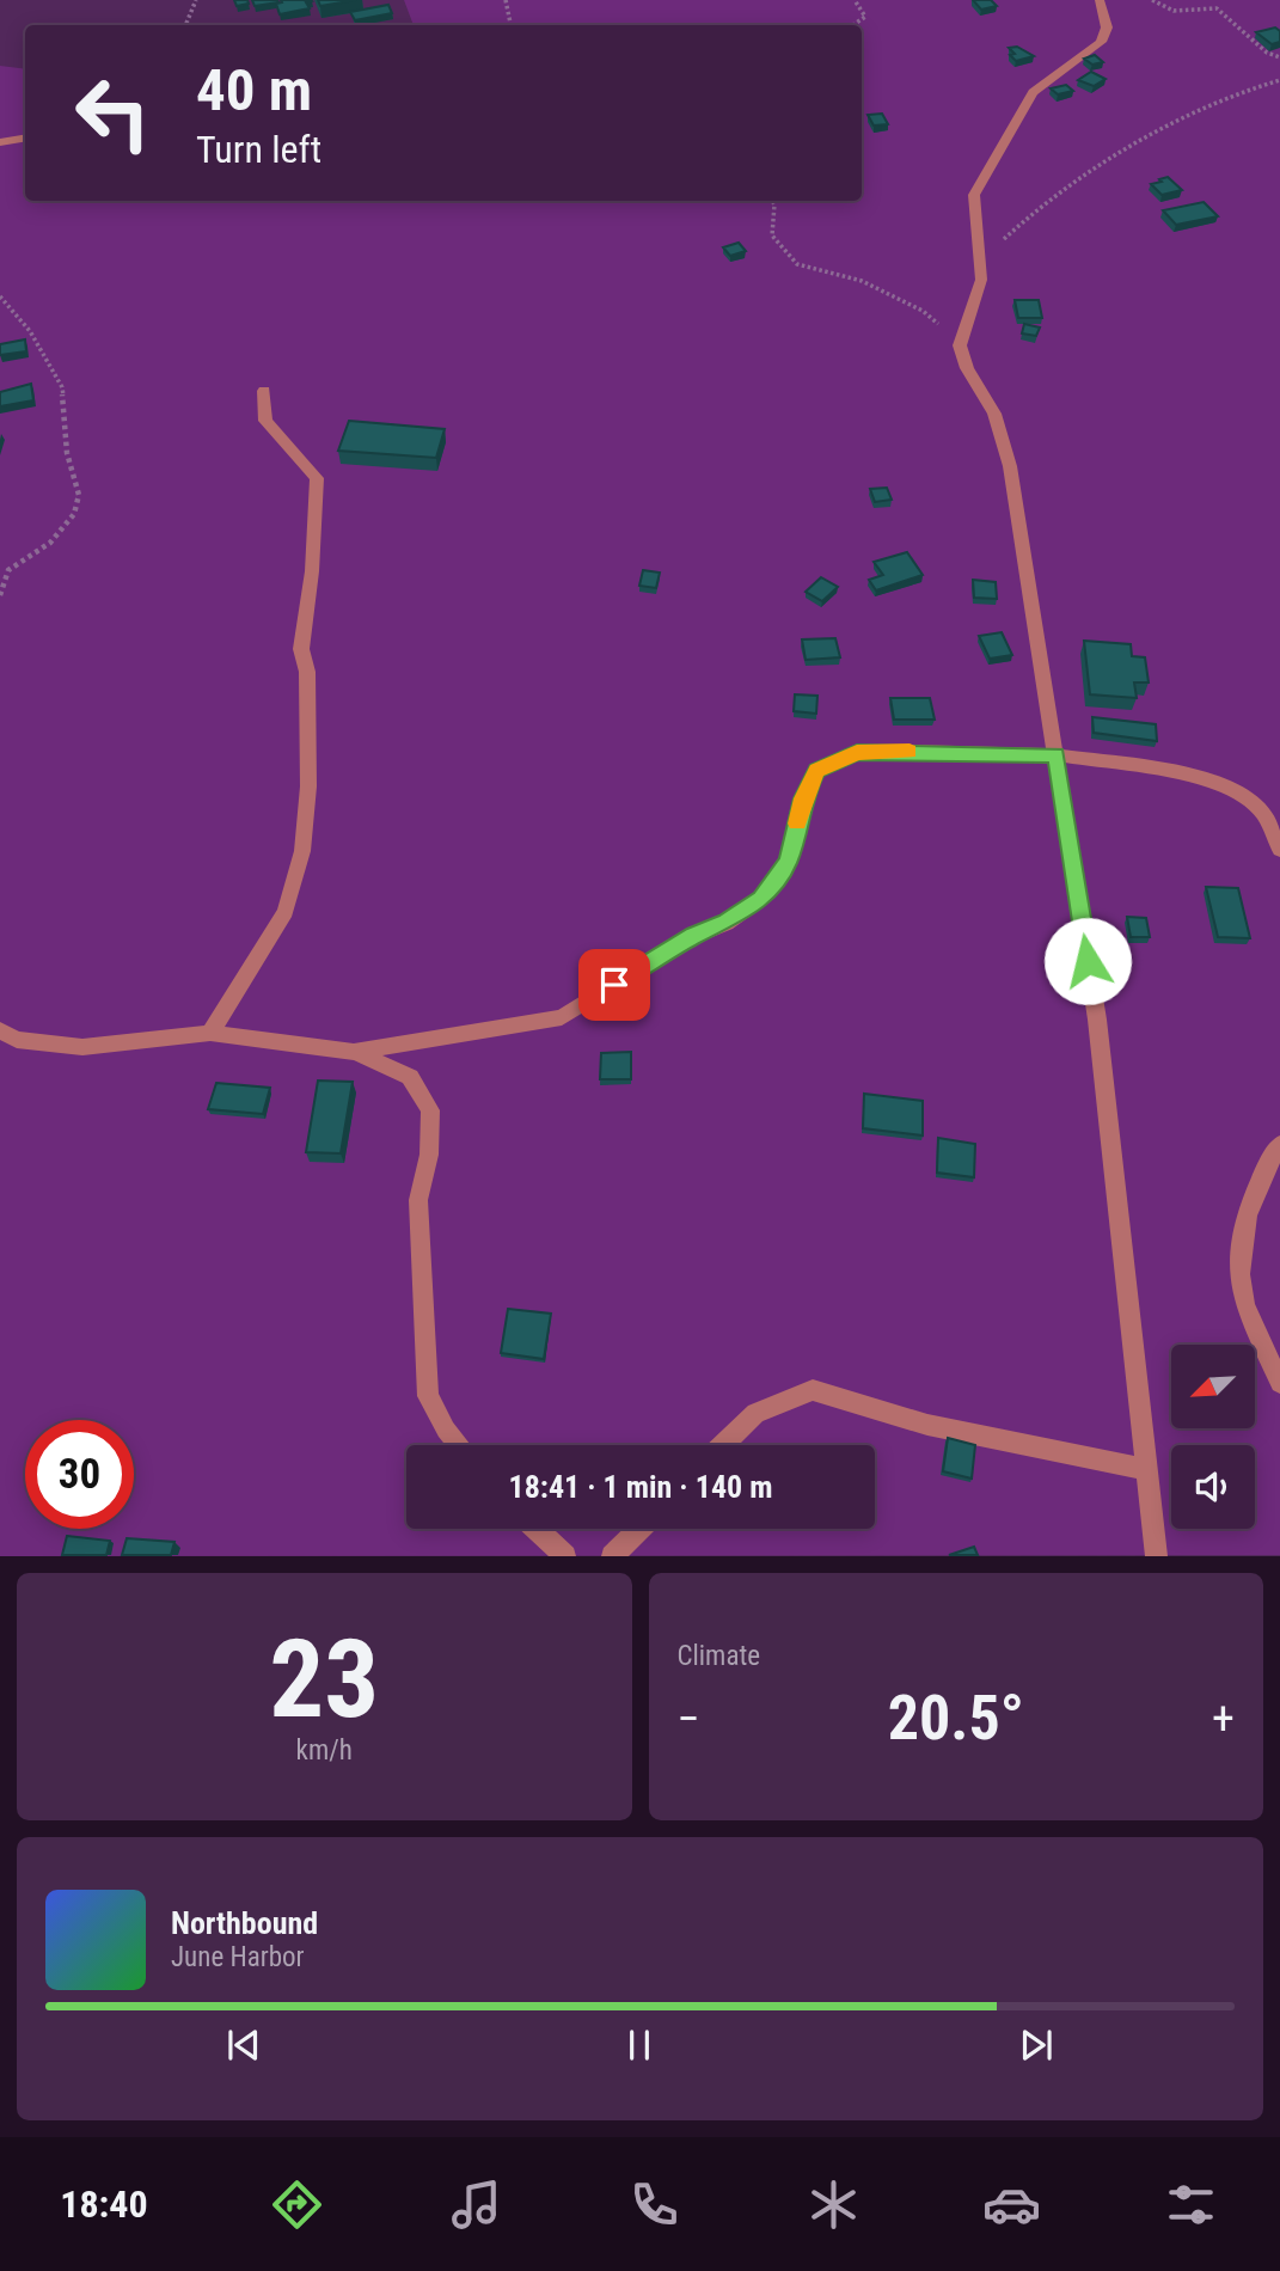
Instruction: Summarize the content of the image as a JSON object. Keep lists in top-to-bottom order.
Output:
{
  "north": "bottom left",
  "page": {
    "turn": ["40 m", "Turn left"],
    "limit": "30",
    "trip": "18:41 · 1 min · 140 m",
    "tile": [
      ["23", "km/h"],
      "Climate"
    ],
    "heat": ["−", "20.5°", "+"],
    "song": ["Northbound", "June Harbor"],
    "tabs": "18:40"
  }
}
